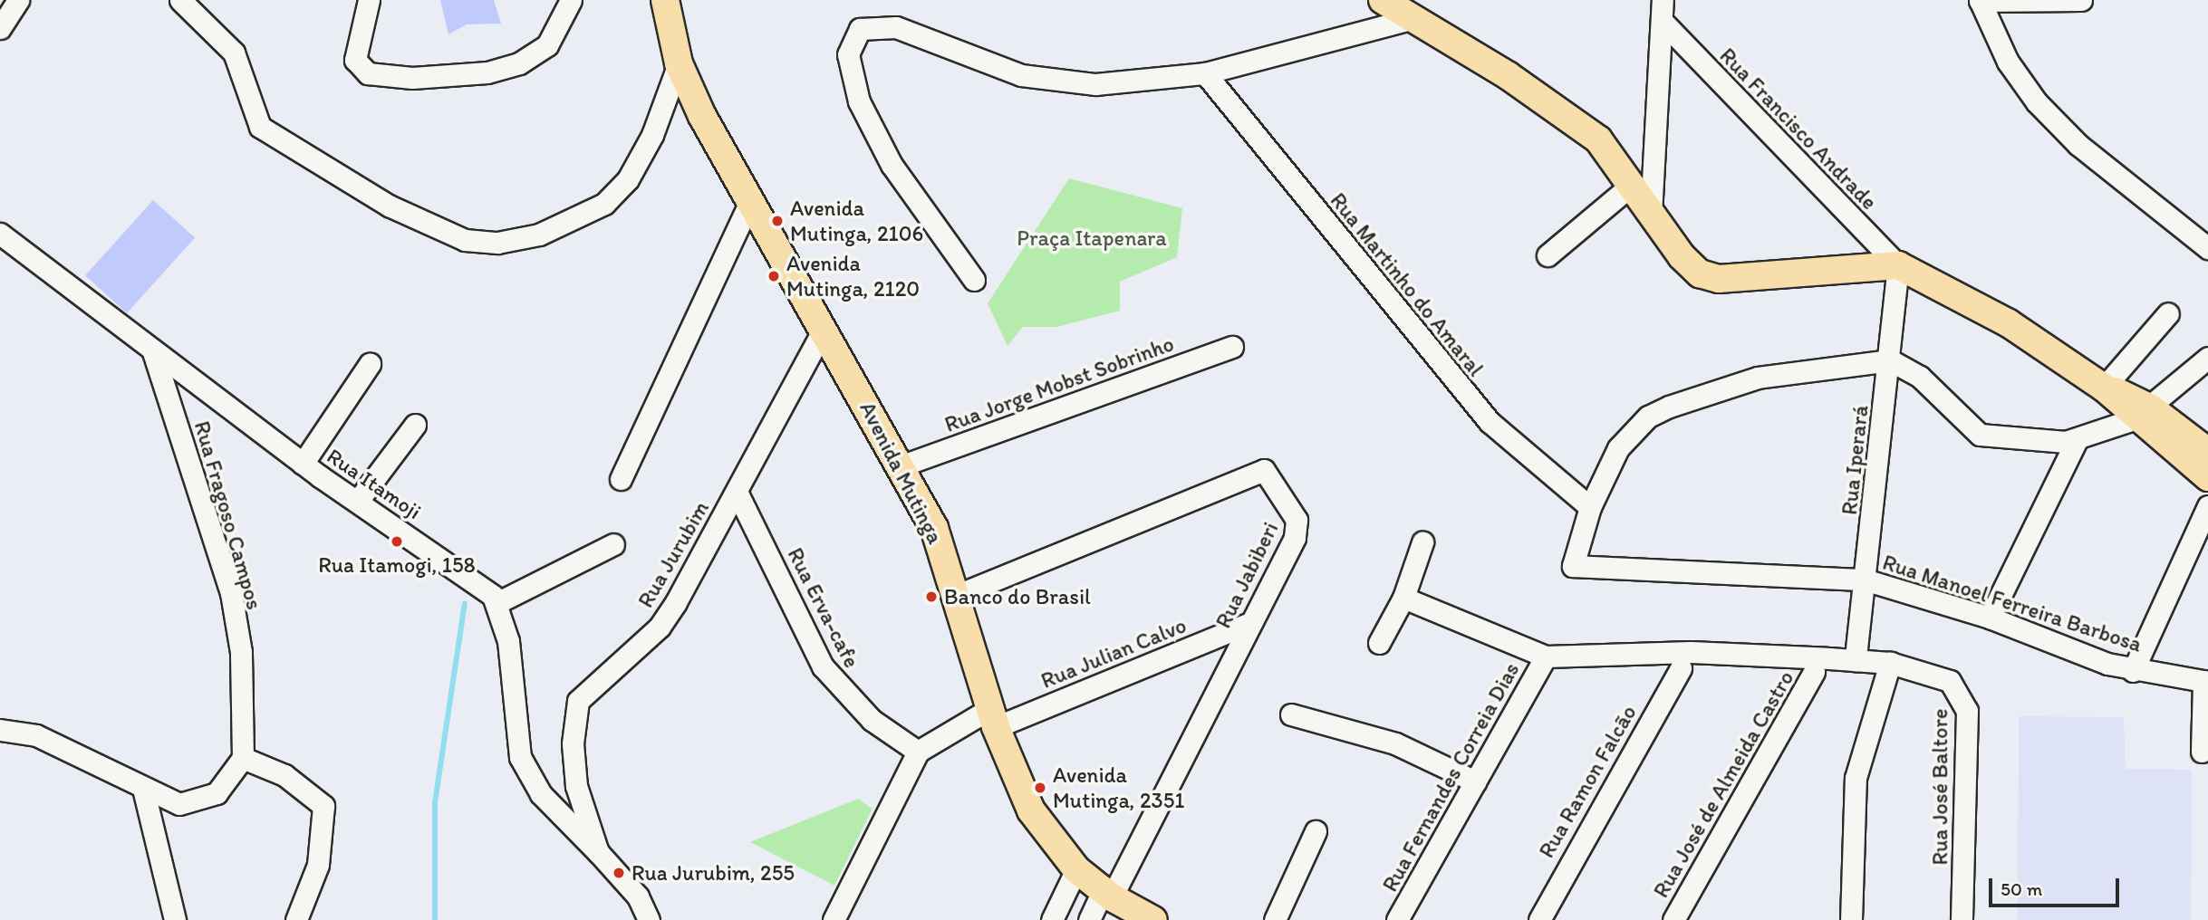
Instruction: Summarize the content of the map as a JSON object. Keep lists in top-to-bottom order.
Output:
{
  "streets": {
    "main road": ["Avenida Mutinga"],
    "street": [
      "Rua Francisco Andrade",
      "Rua Martinho do Amaral",
      "Rua Jorge Mobst Sobrinho",
      "Rua Iperará",
      "Rua Itamoji",
      "Rua Fragoso Campos",
      "Rua Jurubim",
      "Rua Jabiberi",
      "Rua Manoel Ferreira Barbosa",
      "Rua Erva-cafe",
      "Rua Julian Calvo",
      "Rua Fernandes Correia Dias",
      "Rua Ramon Falcão",
      "Rua José de Almeida Castro",
      "Rua José Baltore"
    ]
  },
  "crossings": [
    ["Rua Francisco Andrade", "Rua Iperará"],
    ["Rua Martinho do Amaral", "Rua Manoel Ferreira Barbosa"],
    ["Rua Jorge Mobst Sobrinho", "Avenida Mutinga"],
    ["Rua Iperará", "Rua Manoel Ferreira Barbosa"],
    ["Rua Iperará", "Rua José Baltore"],
    ["Avenida Mutinga", "Rua Jurubim"],
    ["Avenida Mutinga", "Rua Jabiberi"],
    ["Avenida Mutinga", "Rua Julian Calvo"],
    ["Rua Itamoji", "Rua Fragoso Campos"],
    ["Rua Jurubim", "Rua Erva-cafe"],
    ["Rua Jabiberi", "Rua Julian Calvo"],
    ["Rua Erva-cafe", "Rua Julian Calvo"],
    ["Rua Fernandes Correia Dias", "Rua José Baltore"]
  ],
  "parks": ["Praça Itapenara"],
  "places": [
    "Avenida Mutinga, 2106",
    "Avenida Mutinga, 2120",
    "Rua Itamogi, 158",
    "Banco do Brasil",
    "Avenida Mutinga, 2351",
    "Rua Jurubim, 255"
  ],
  "scale_bar": "50 m"
}
